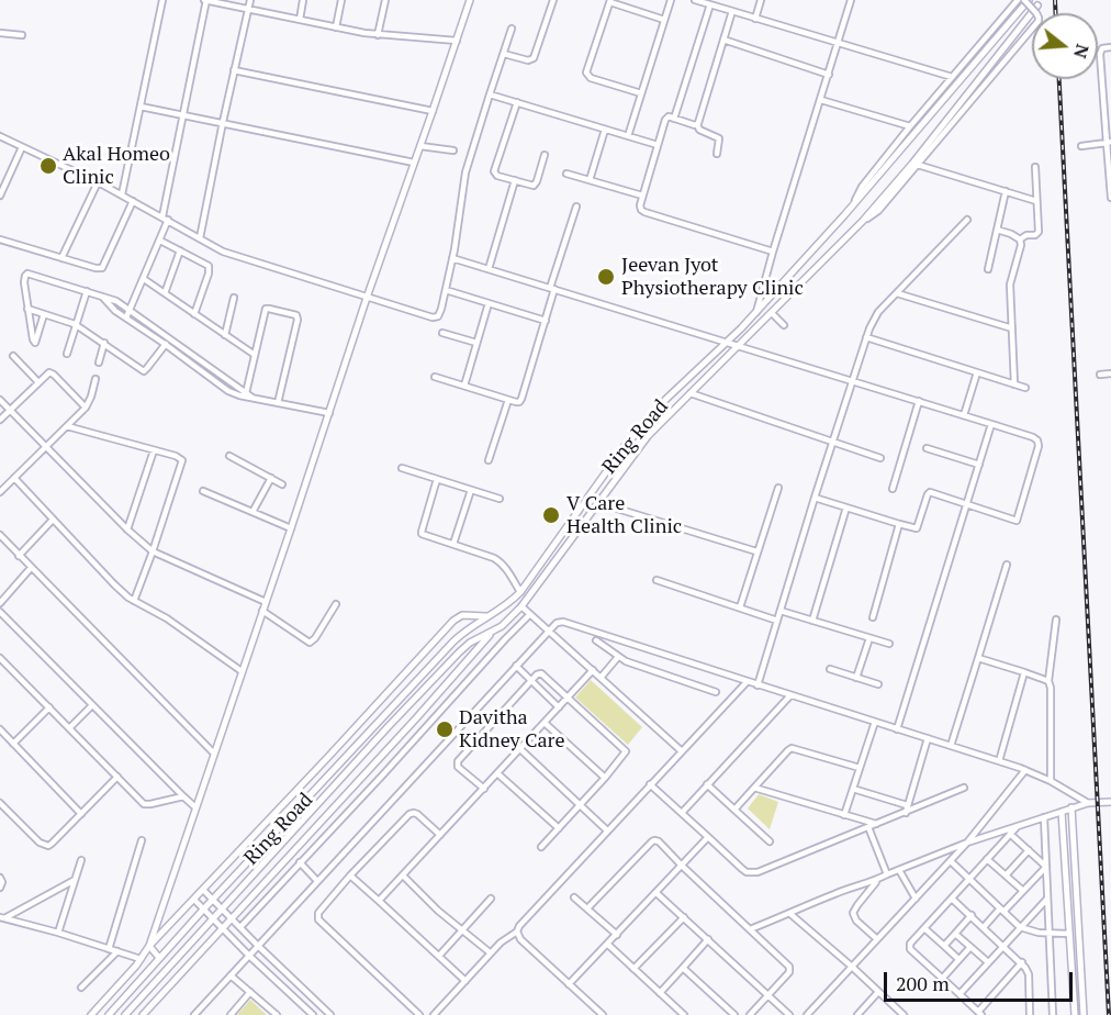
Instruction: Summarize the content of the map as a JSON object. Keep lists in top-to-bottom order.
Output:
{
  "streets": {
    "street": ["Ring Road"]
  },
  "places": [
    "Akal Homeo Clinic",
    "Jeevan Jyot Physiotherapy Clinic",
    "V Care Health Clinic",
    "Davitha Kidney Care"
  ],
  "scale_bar": "200 m",
  "north": "right"
}
